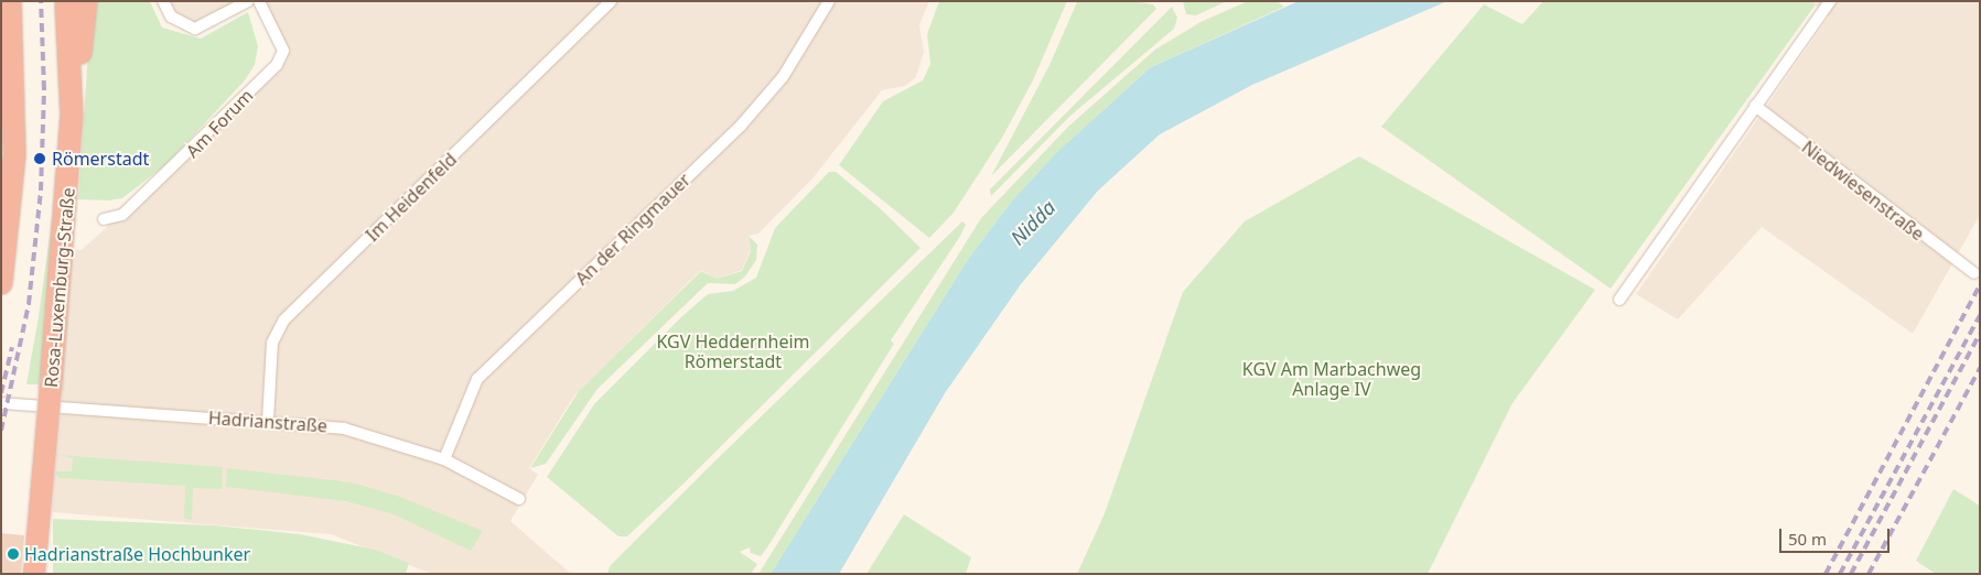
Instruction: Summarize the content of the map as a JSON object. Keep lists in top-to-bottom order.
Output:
{
  "streets": {
    "highway": ["Rosa-Luxemburg-Straße"],
    "street": [
      "Am Forum",
      "Niedwiesenstraße",
      "Im Heidenfeld",
      "An der Ringmauer",
      "Hadrianstraße"
    ]
  },
  "crossings": [
    ["Im Heidenfeld", "Hadrianstraße"],
    ["An der Ringmauer", "Hadrianstraße"]
  ],
  "water": ["Nidda"],
  "parks": ["KGV Heddernheim Römerstadt", "KGV Am Marbachweg Anlage IV"],
  "places": ["Römerstadt", "Hadrianstraße Hochbunker"],
  "scale_bar": "50 m"
}
